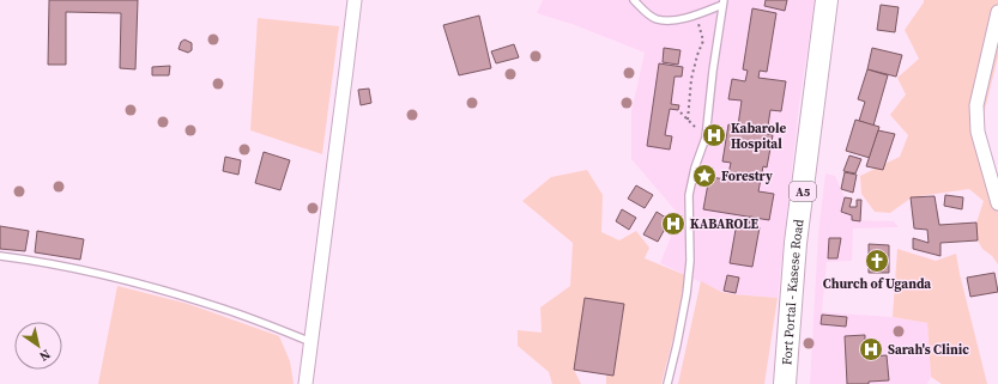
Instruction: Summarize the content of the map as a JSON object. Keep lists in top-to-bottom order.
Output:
{
  "streets": {
    "highway": ["A5", "Fort Portal - Kasese Road"]
  },
  "places": {
    "hospital": ["Kabarole Hospital", "KABAROLE", "Sarah's Clinic"],
    "place": ["Forestry"],
    "church": ["Church of Uganda"]
  },
  "north": "bottom right"
}
